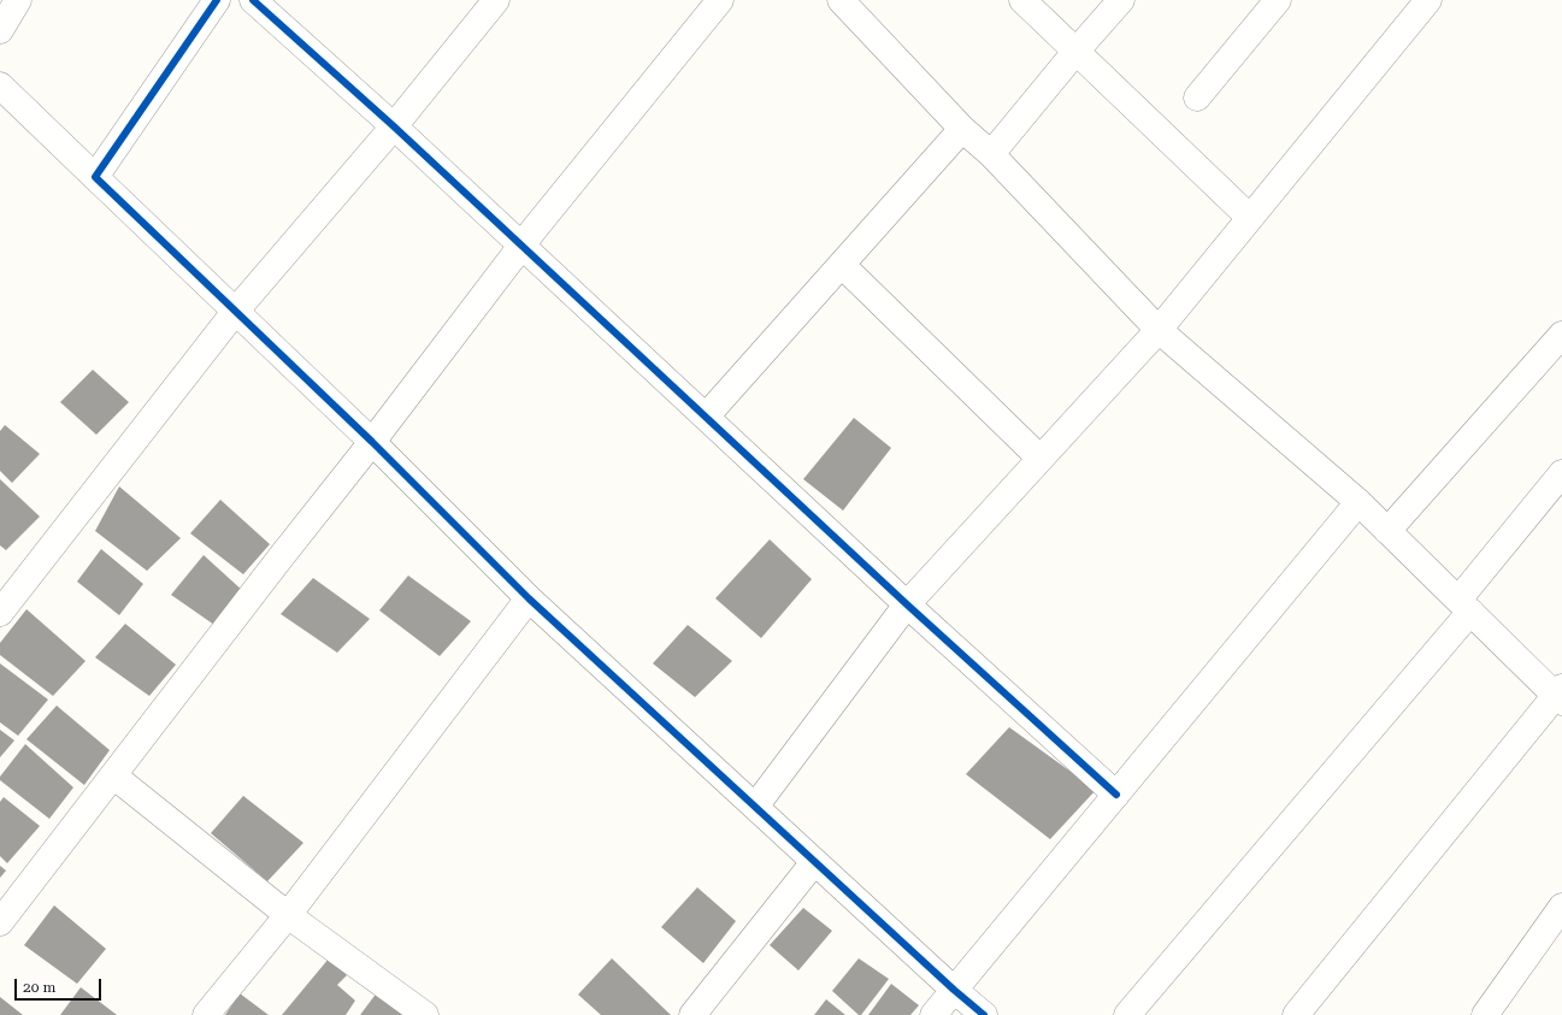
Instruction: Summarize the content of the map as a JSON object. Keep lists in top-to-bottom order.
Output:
{
  "scale_bar": "20 m"
}
